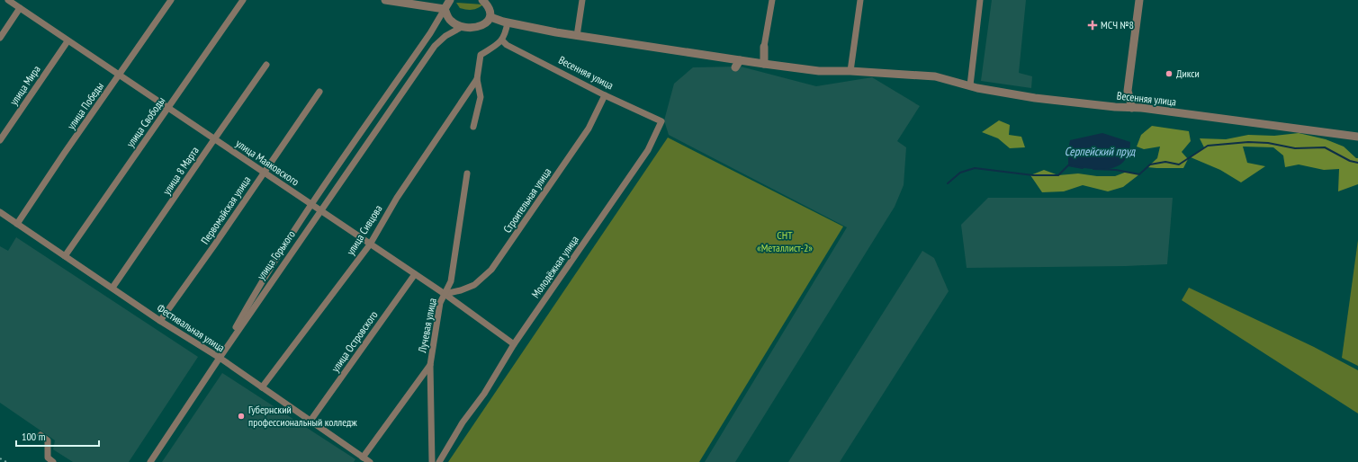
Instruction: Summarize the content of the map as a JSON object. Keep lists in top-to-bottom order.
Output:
{
  "streets": {
    "street": [
      "Весенняя улица",
      "улица Мира",
      "улица Победы",
      "улица Свободы",
      "улица Маяковского",
      "улица 8 Марта",
      "Строительная улица",
      "Первомайская улица",
      "улица Сивцова",
      "улица Горького",
      "Молодёжная улица",
      "Лучевая улица",
      "Фестивальная улица",
      "улица Островского"
    ]
  },
  "crossings": [
    ["Весенняя улица", "Строительная улица"],
    ["Весенняя улица", "Молодёжная улица"],
    ["улица Мира", "улица Маяковского"],
    ["улица Победы", "улица Маяковского"],
    ["улица Победы", "Фестивальная улица"],
    ["улица Свободы", "улица Маяковского"],
    ["улица Свободы", "Фестивальная улица"],
    ["улица Маяковского", "улица 8 Марта"],
    ["улица Маяковского", "Строительная улица"],
    ["улица Маяковского", "Первомайская улица"],
    ["улица Маяковского", "улица Сивцова"],
    ["улица Маяковского", "улица Горького"],
    ["улица Маяковского", "Молодёжная улица"],
    ["улица Маяковского", "Лучевая улица"],
    ["улица Маяковского", "улица Островского"],
    ["улица 8 Марта", "Фестивальная улица"],
    ["Строительная улица", "Лучевая улица"],
    ["Первомайская улица", "Фестивальная улица"],
    ["улица Сивцова", "Фестивальная улица"],
    ["улица Горького", "Фестивальная улица"],
    ["Фестивальная улица", "улица Островского"]
  ],
  "water": ["Серпейский пруд"],
  "parks": ["СНТ «Металлист-2»"],
  "places": {
    "health": ["МСЧ №8"],
    "other": ["Дикси", "Губернский профессиональный колледж"]
  },
  "scale_bar": "100 m"
}
